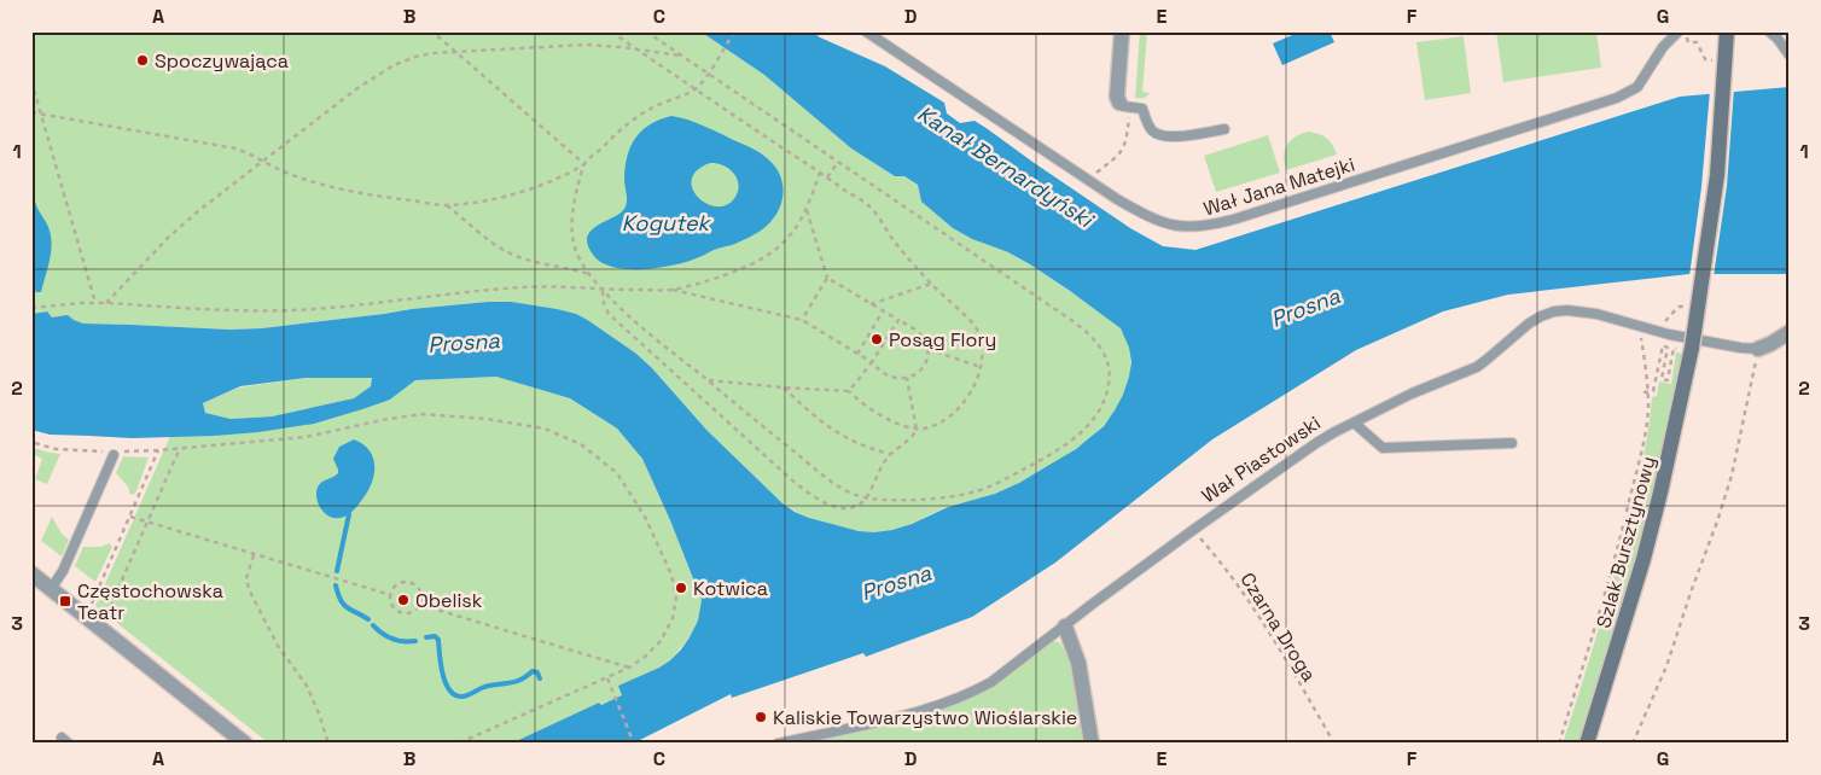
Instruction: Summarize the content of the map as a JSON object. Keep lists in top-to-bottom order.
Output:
{
  "streets": {
    "main road": ["Szlak Bursztynowy"],
    "street": ["Wał Piastowski"],
    "lane": ["Wał Jana Matejki"],
    "path": ["Czarna Droga"]
  },
  "crossings": [
    ["Wał Piastowski", "Czarna Droga"]
  ],
  "water": ["Kanał Bernardyński", "Kogutek", "Prosna"],
  "places": {
    "other": [
      "Spoczywająca",
      "Posąg Flory",
      "Kotwica",
      "Obelisk",
      "Kaliskie Towarzystwo Wioślarskie"
    ],
    "transit": ["Częstochowska Teatr"]
  },
  "grid": {
    "columns": [
      "A",
      "B",
      "C",
      "D",
      "E",
      "F",
      "G"
    ],
    "rows": ["1", "2", "3"]
  }
}
